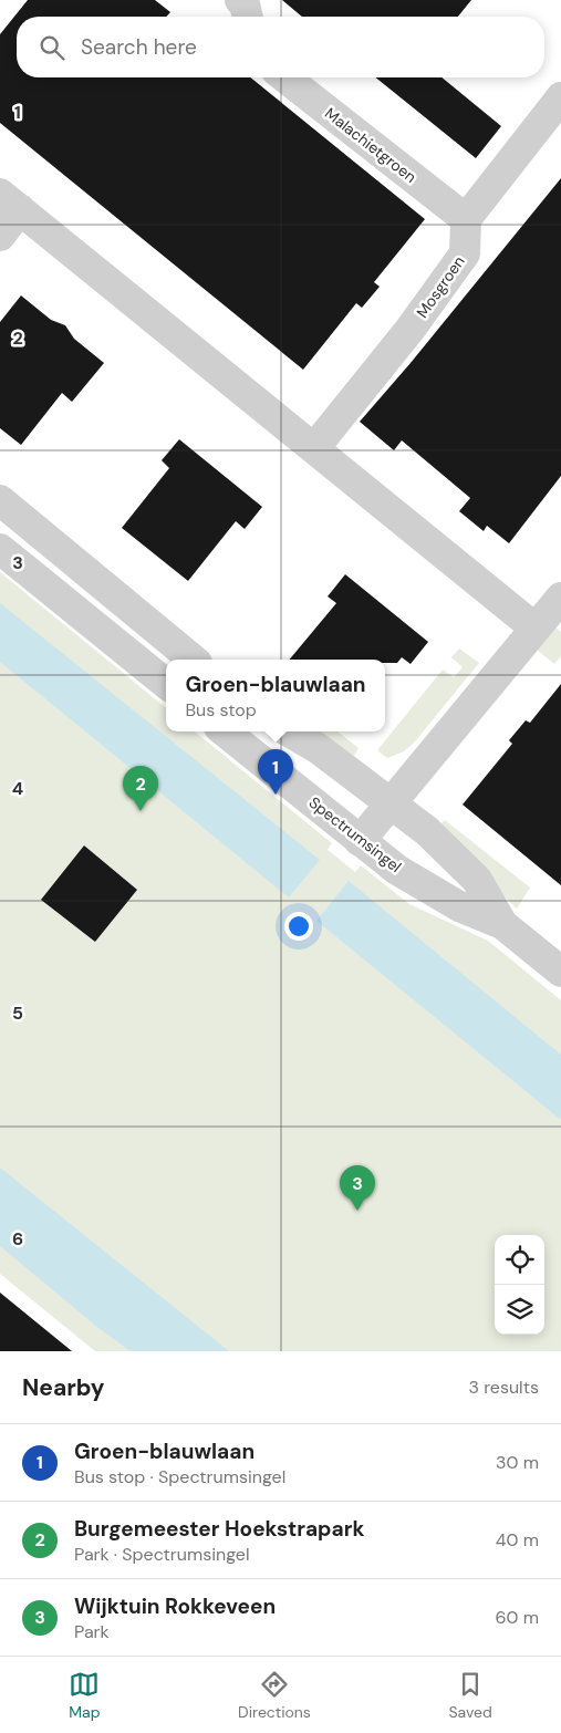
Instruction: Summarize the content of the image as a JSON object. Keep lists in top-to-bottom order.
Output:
{
  "streets": {
    "street": ["Malachietgroen", "Mosgroen", "Spectrumsingel"]
  },
  "crossings": [
    ["Malachietgroen", "Mosgroen"]
  ],
  "page": {
    "search": "Search here",
    "popup": ["Groen-blauwlaan", "Bus stop"],
    "pins": ["1", "2", "3"],
    "heading": ["Nearby", "3 results"],
    "list": [
      {
        "mark": "1",
        "name": "Groen-blauwlaan",
        "note": "Bus stop · Spectrumsingel",
        "value": "30 m"
      },
      {
        "mark": "2",
        "name": "Burgemeester Hoekstrapark",
        "note": "Park · Spectrumsingel",
        "value": "40 m"
      },
      {
        "mark": "3",
        "name": "Wijktuin Rokkeveen",
        "note": "Park",
        "value": "60 m"
      }
    ],
    "nav": ["Map", "Directions", "Saved"]
  },
  "grid": {
    "rows": [
      "1",
      "2",
      "3",
      "4",
      "5",
      "6"
    ]
  }
}
